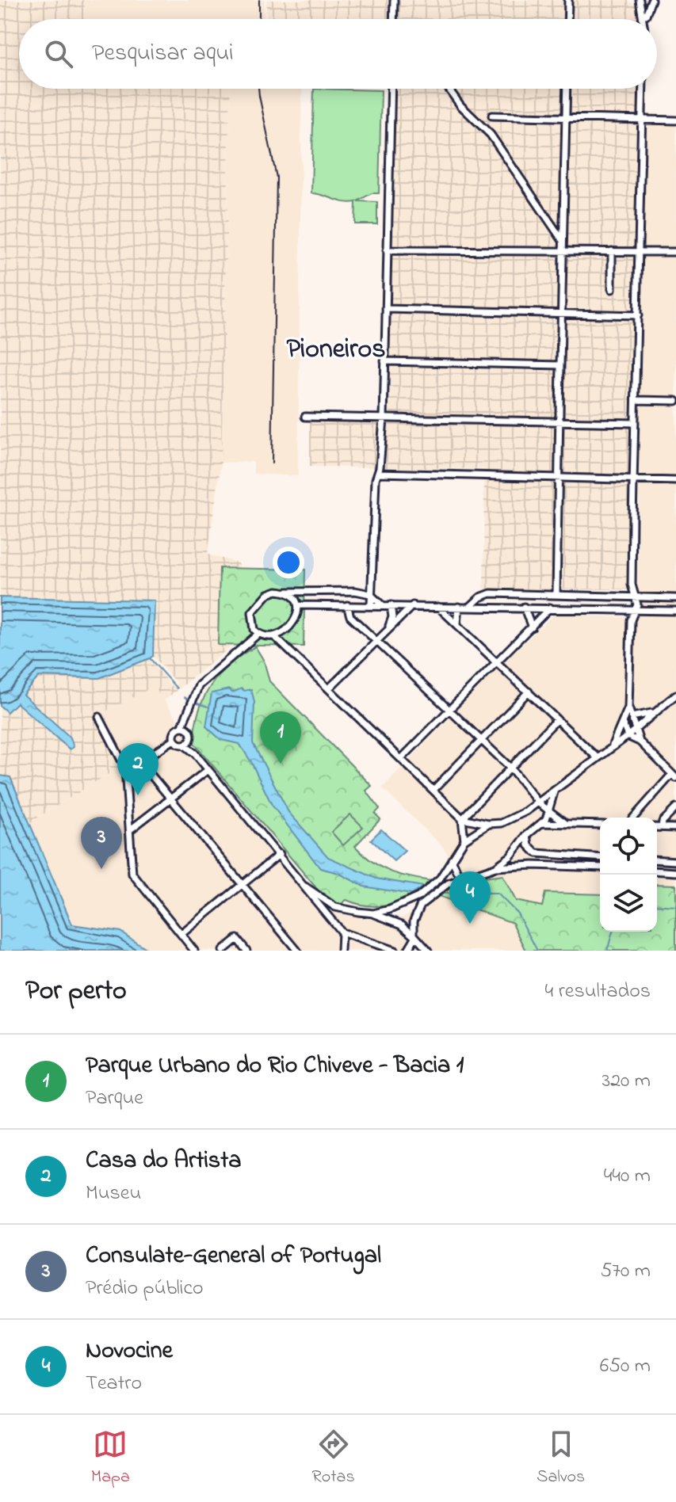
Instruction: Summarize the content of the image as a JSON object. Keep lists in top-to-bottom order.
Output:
{
  "districts": ["Pioneiros"],
  "page": {
    "search": "Pesquisar aqui",
    "pins": [
      "1",
      "2",
      "3",
      "4"
    ],
    "heading": ["Por perto", "4 resultados"],
    "list": [
      {
        "mark": "1",
        "name": "Parque Urbano do Rio Chiveve - Bacia 1",
        "note": "Parque",
        "value": "320 m"
      },
      {
        "mark": "2",
        "name": "Casa do Artista",
        "note": "Museu",
        "value": "440 m"
      },
      {
        "mark": "3",
        "name": "Consulate-General of Portugal",
        "note": "Prédio público",
        "value": "570 m"
      },
      {
        "mark": "4",
        "name": "Novocine",
        "note": "Teatro",
        "value": "650 m"
      }
    ],
    "nav": ["Mapa", "Rotas", "Salvos"]
  }
}
